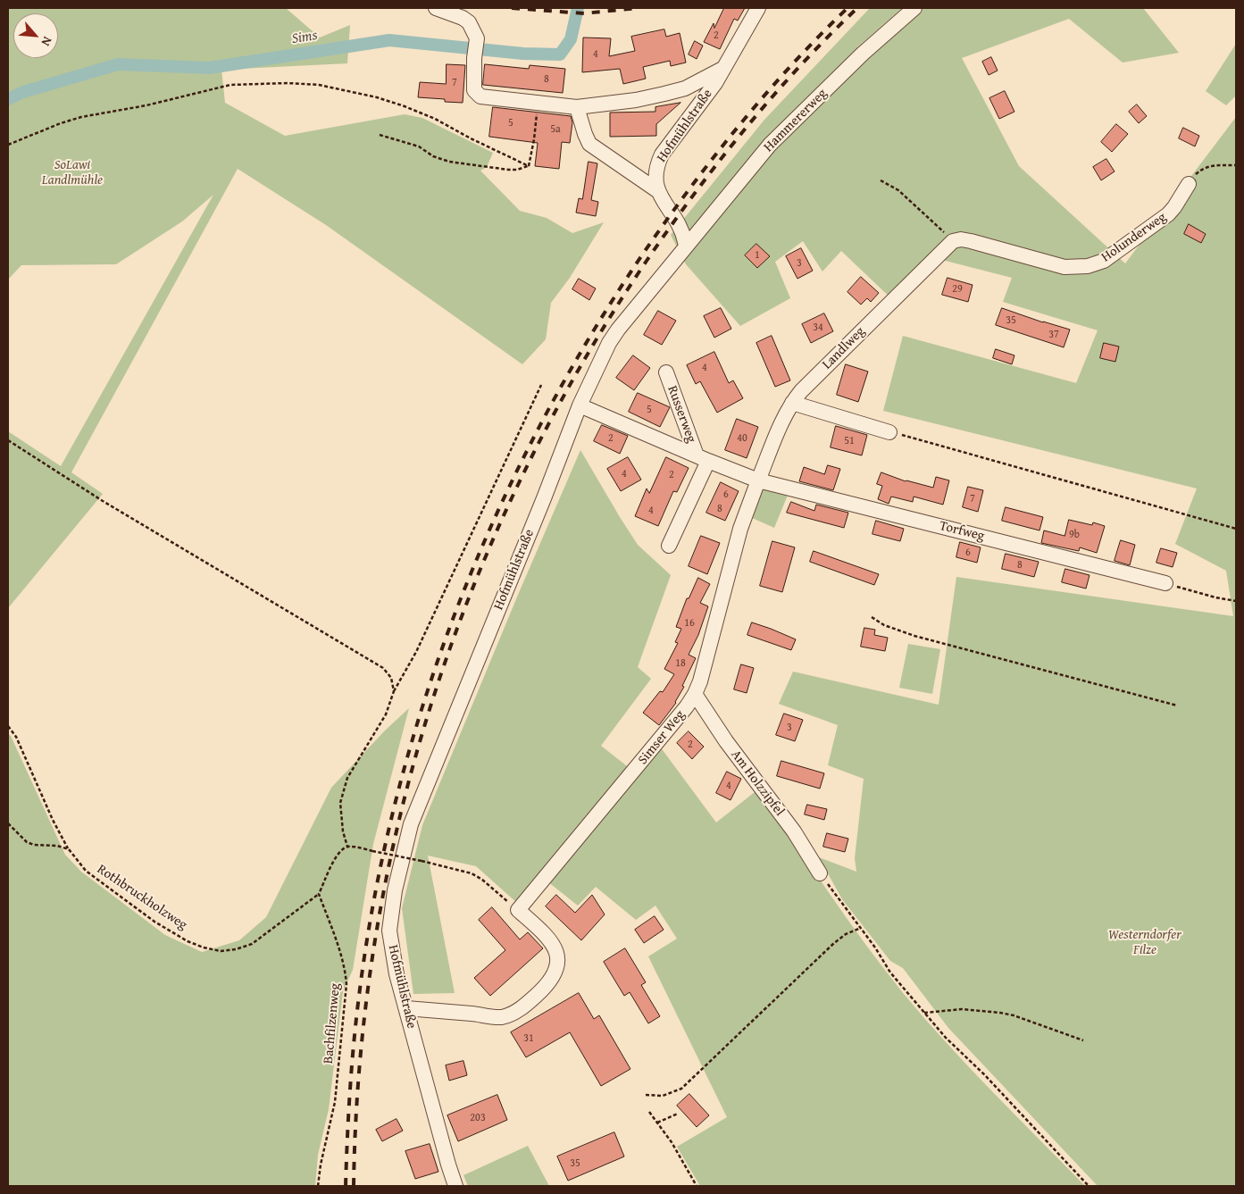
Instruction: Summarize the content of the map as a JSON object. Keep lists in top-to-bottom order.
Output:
{
  "streets": {
    "street": [
      "Hammererweg",
      "Hofmühlstraße",
      "Holunderweg",
      "Landlweg",
      "Russerweg",
      "Torfweg",
      "Simser Weg",
      "Am Holzzipfel"
    ],
    "path": ["Rothbruckholzweg", "Bachfilzenweg"]
  },
  "crossings": [
    ["Hammererweg", "Hofmühlstraße"],
    ["Holunderweg", "Landlweg"],
    ["Landlweg", "Torfweg"],
    ["Landlweg", "Simser Weg"],
    ["Torfweg", "Simser Weg"],
    ["Simser Weg", "Am Holzzipfel"],
    ["Rothbruckholzweg", "Bachfilzenweg"]
  ],
  "water": ["Sims"],
  "parks": ["SoLawi Landlmühle", "Westerndorfer Filze"],
  "house_numbers": [
    "2",
    "4",
    "8",
    "7",
    "5",
    "5a",
    "1",
    "3",
    "29",
    "35",
    "34",
    "37",
    "4",
    "5",
    "2",
    "40",
    "51",
    "4",
    "2",
    "6",
    "7",
    "8",
    "4",
    "9b",
    "6",
    "8",
    "16",
    "18",
    "3",
    "2",
    "4",
    "31",
    "203",
    "35"
  ],
  "north": "bottom right"
}
